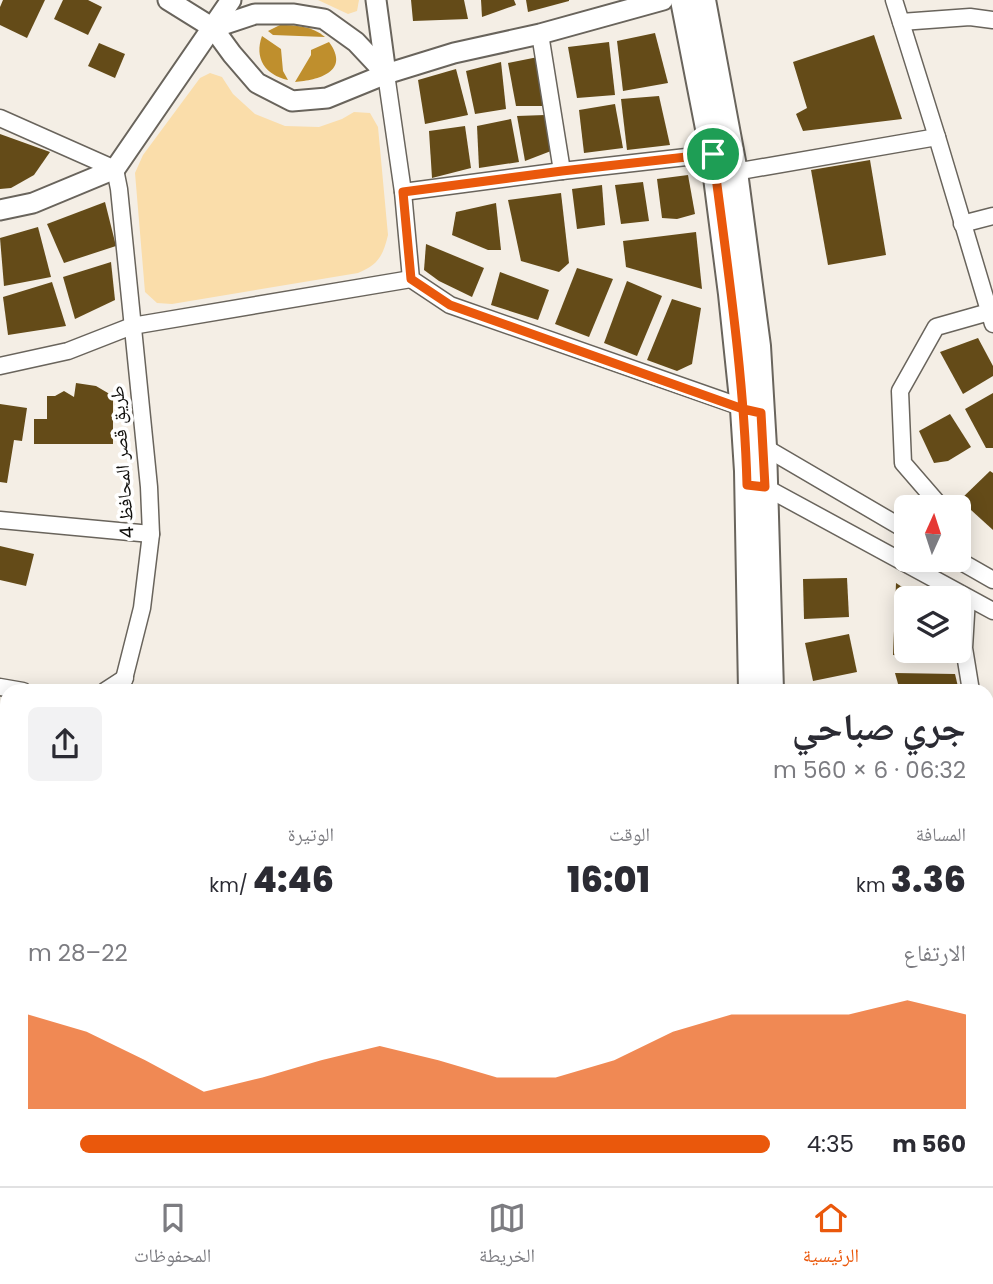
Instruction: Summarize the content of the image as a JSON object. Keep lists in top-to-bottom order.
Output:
{
  "streets": {
    "street": ["طريق قصر المحافظ 4"]
  },
  "north": "top",
  "page": {
    "heading": ["جري صباحي", "06:32 · 6 × 560 m"],
    "stats": [
      ["المسافة", "3.36 km"],
      ["الوقت", "16:01"],
      ["الوتيرة", "4:46 /km"]
    ],
    "chart": ["الارتفاع", "22–28 m"],
    "list": [
      {
        "name": "560 m",
        "note": "4:35"
      }
    ],
    "tabs": ["الرئيسية", "الخريطة", "المحفوظات"]
  }
}
